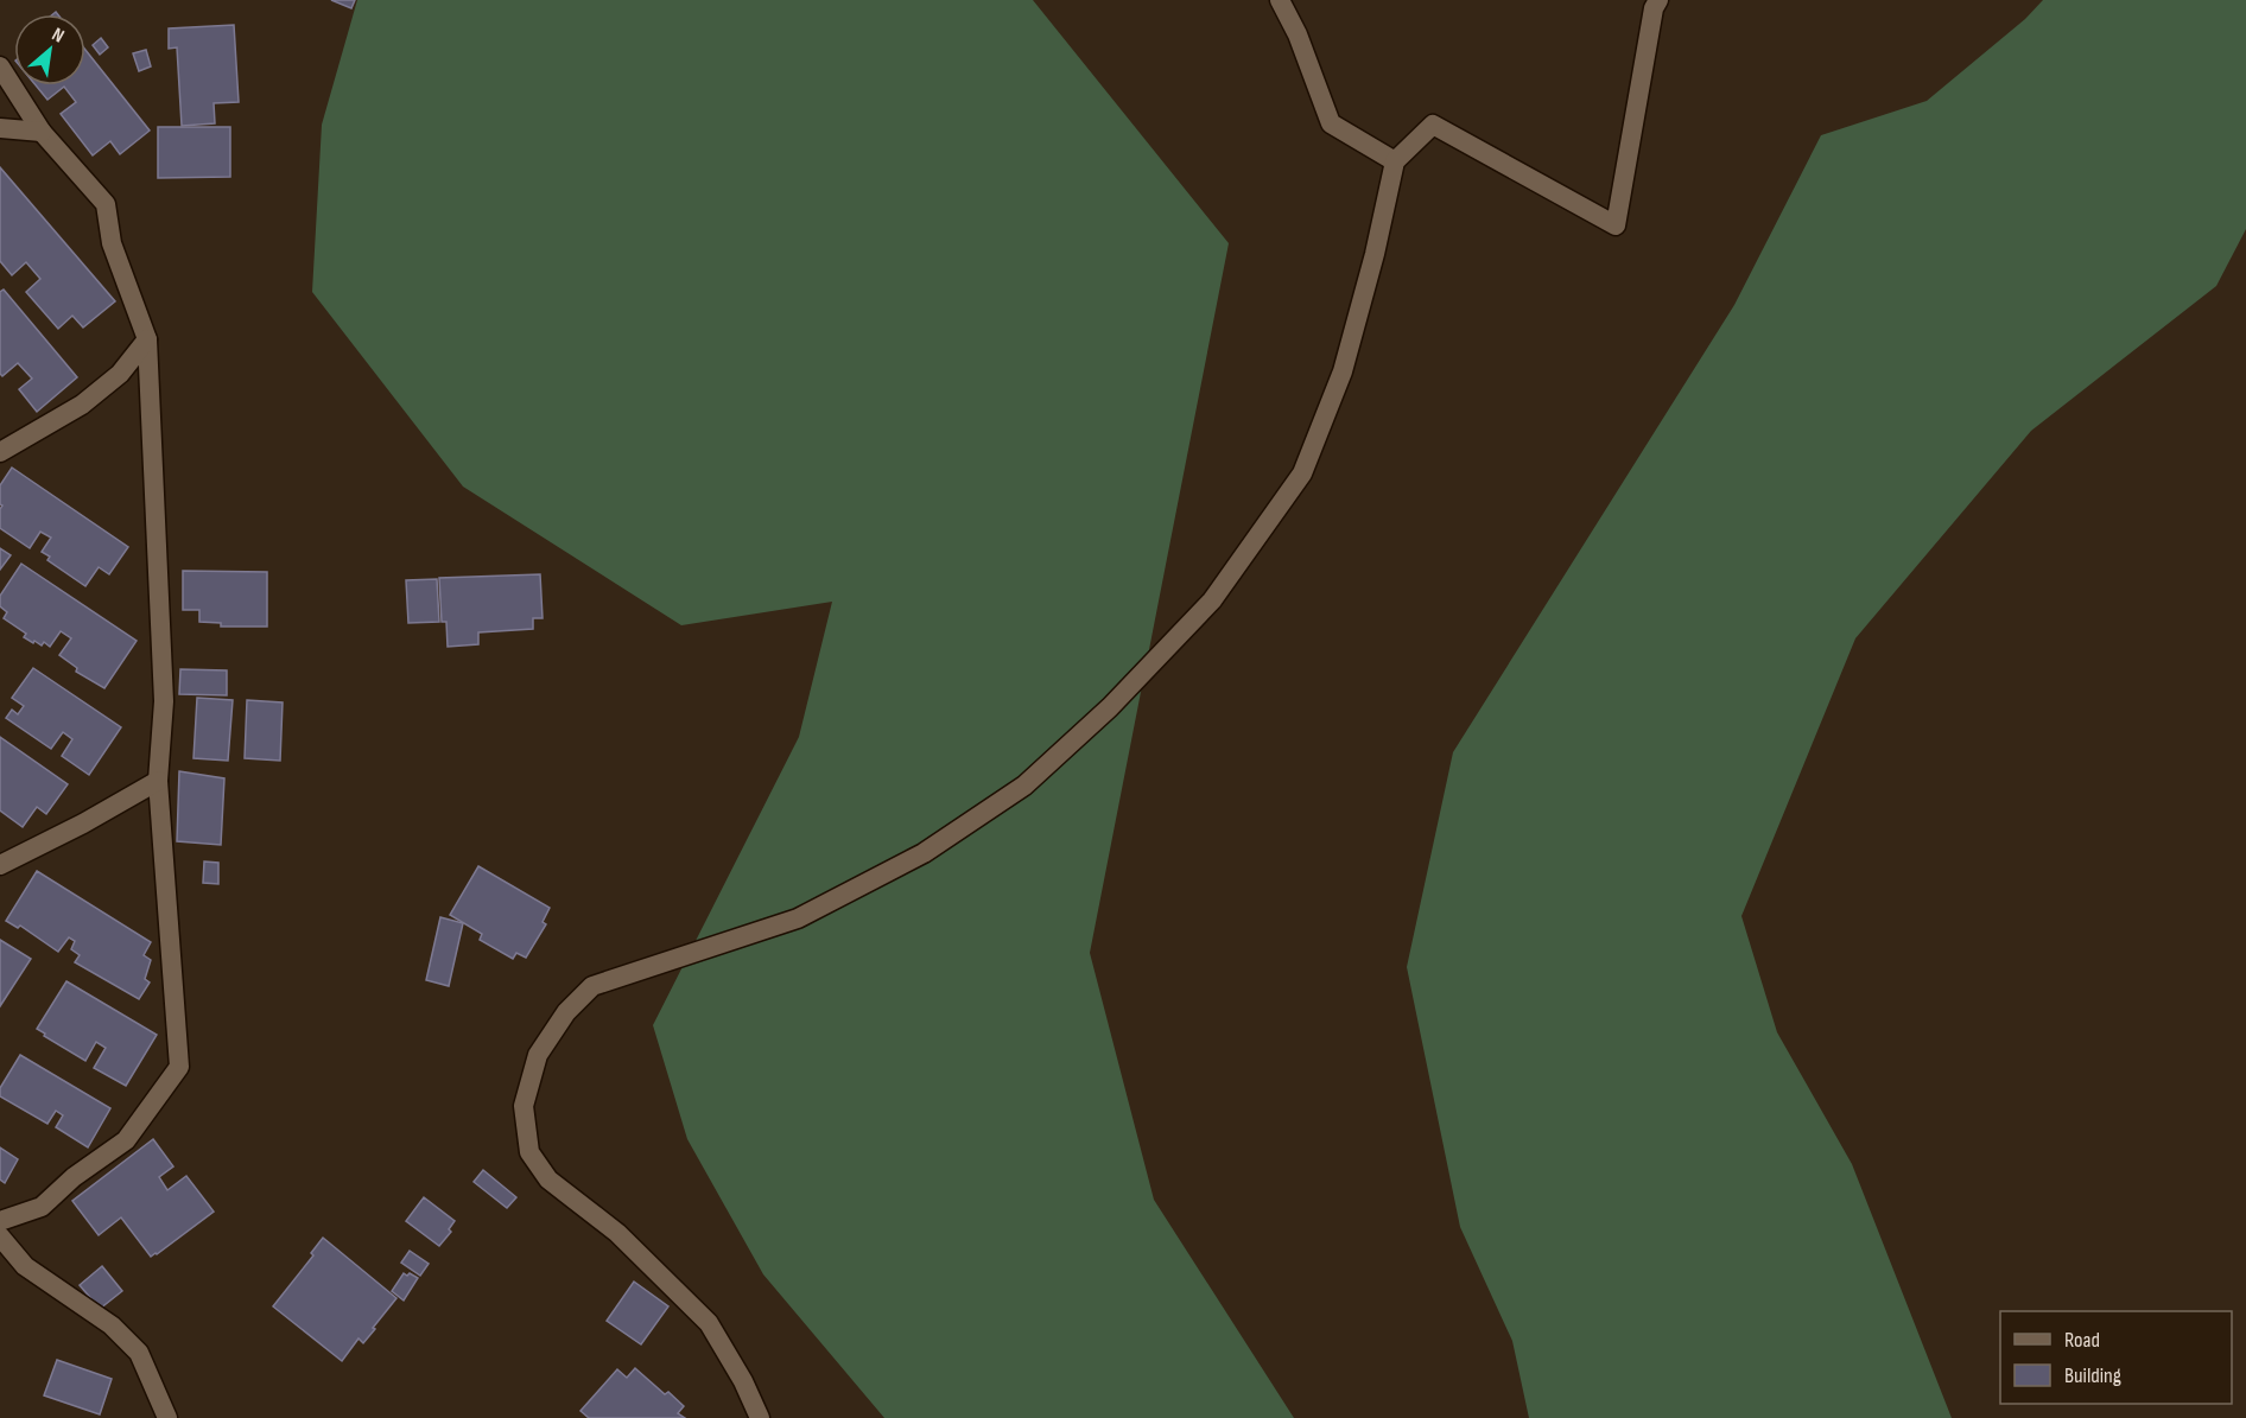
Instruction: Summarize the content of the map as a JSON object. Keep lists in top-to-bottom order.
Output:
{
  "legend": ["Road", "Building"],
  "north": "top right"
}
